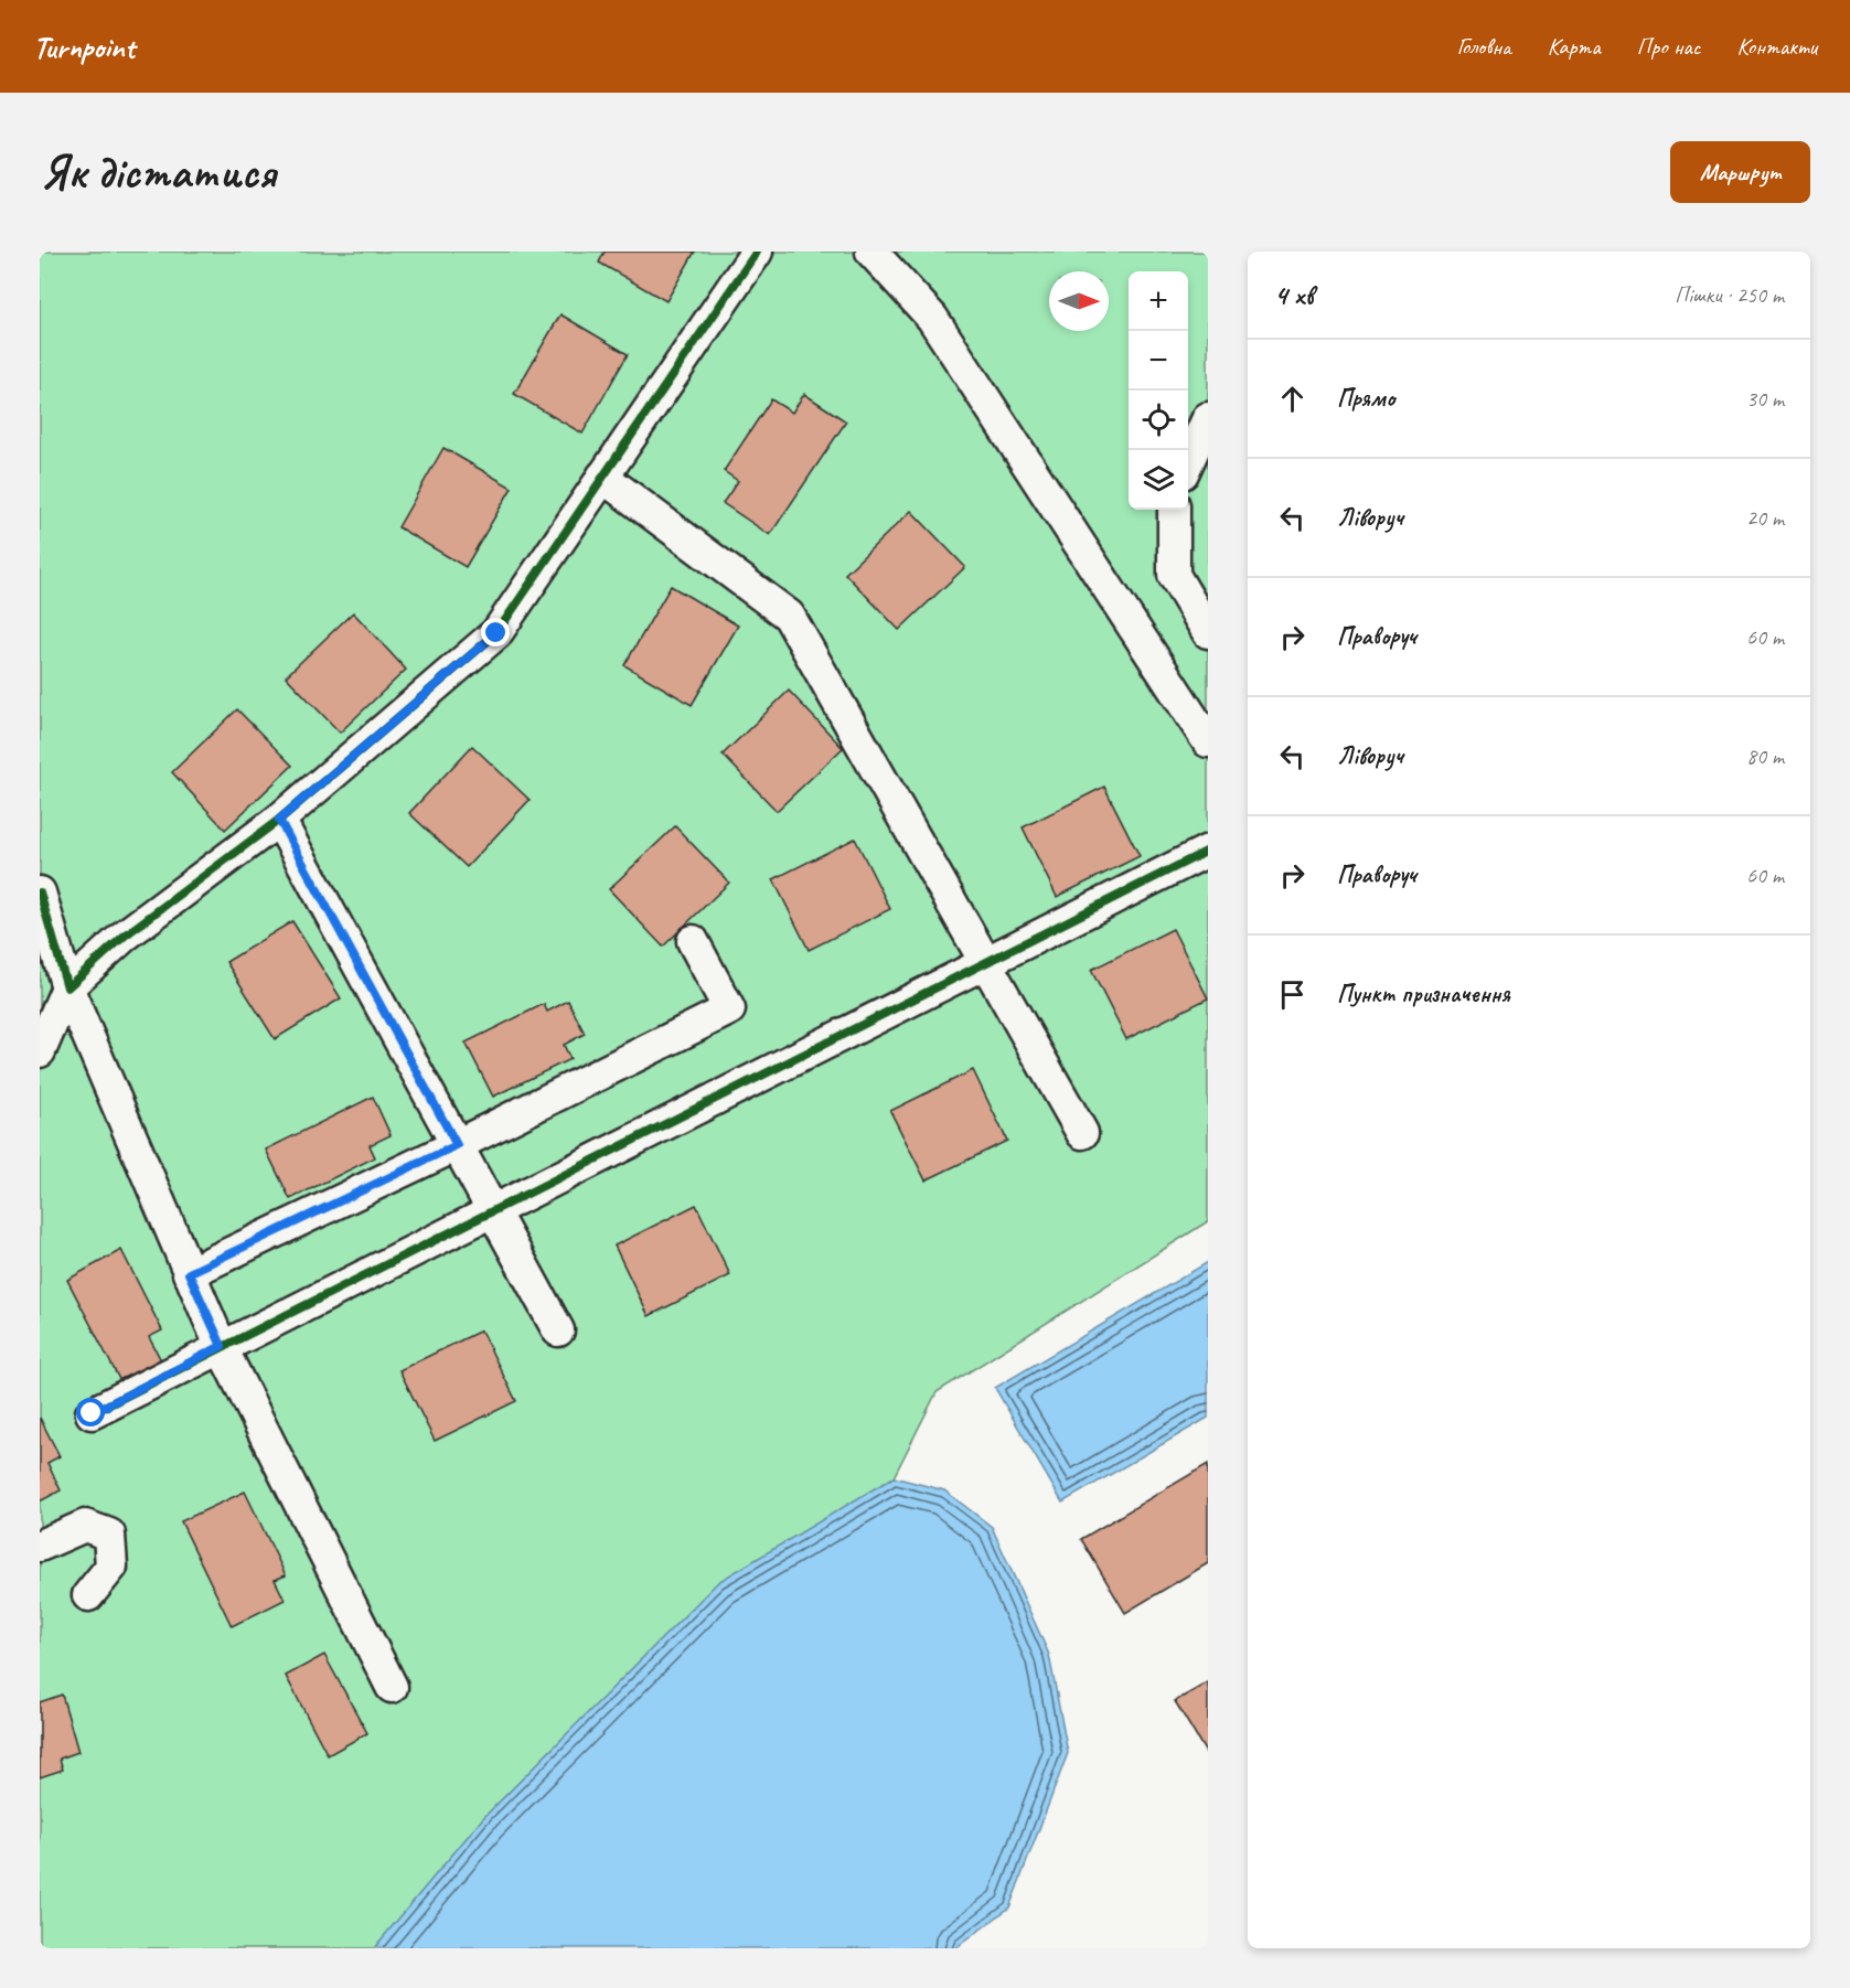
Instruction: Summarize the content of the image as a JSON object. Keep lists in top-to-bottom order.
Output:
{
  "north": "right",
  "page": {
    "header": "Turnpoint",
    "nav": [
      "Головна",
      "Карта",
      "Про нас",
      "Контакти"
    ],
    "buttons": "Маршрут",
    "title": "Як дістатися",
    "heading": ["4 хв", "Пішки · 250 m"],
    "map_buttons": ["+", "−"],
    "list": [
      ["Прямо", "30 m"],
      ["Ліворуч", "20 m"],
      ["Праворуч", "60 m"],
      ["Ліворуч", "80 m"],
      ["Праворуч", "60 m"],
      "Пункт призначення"
    ]
  }
}
